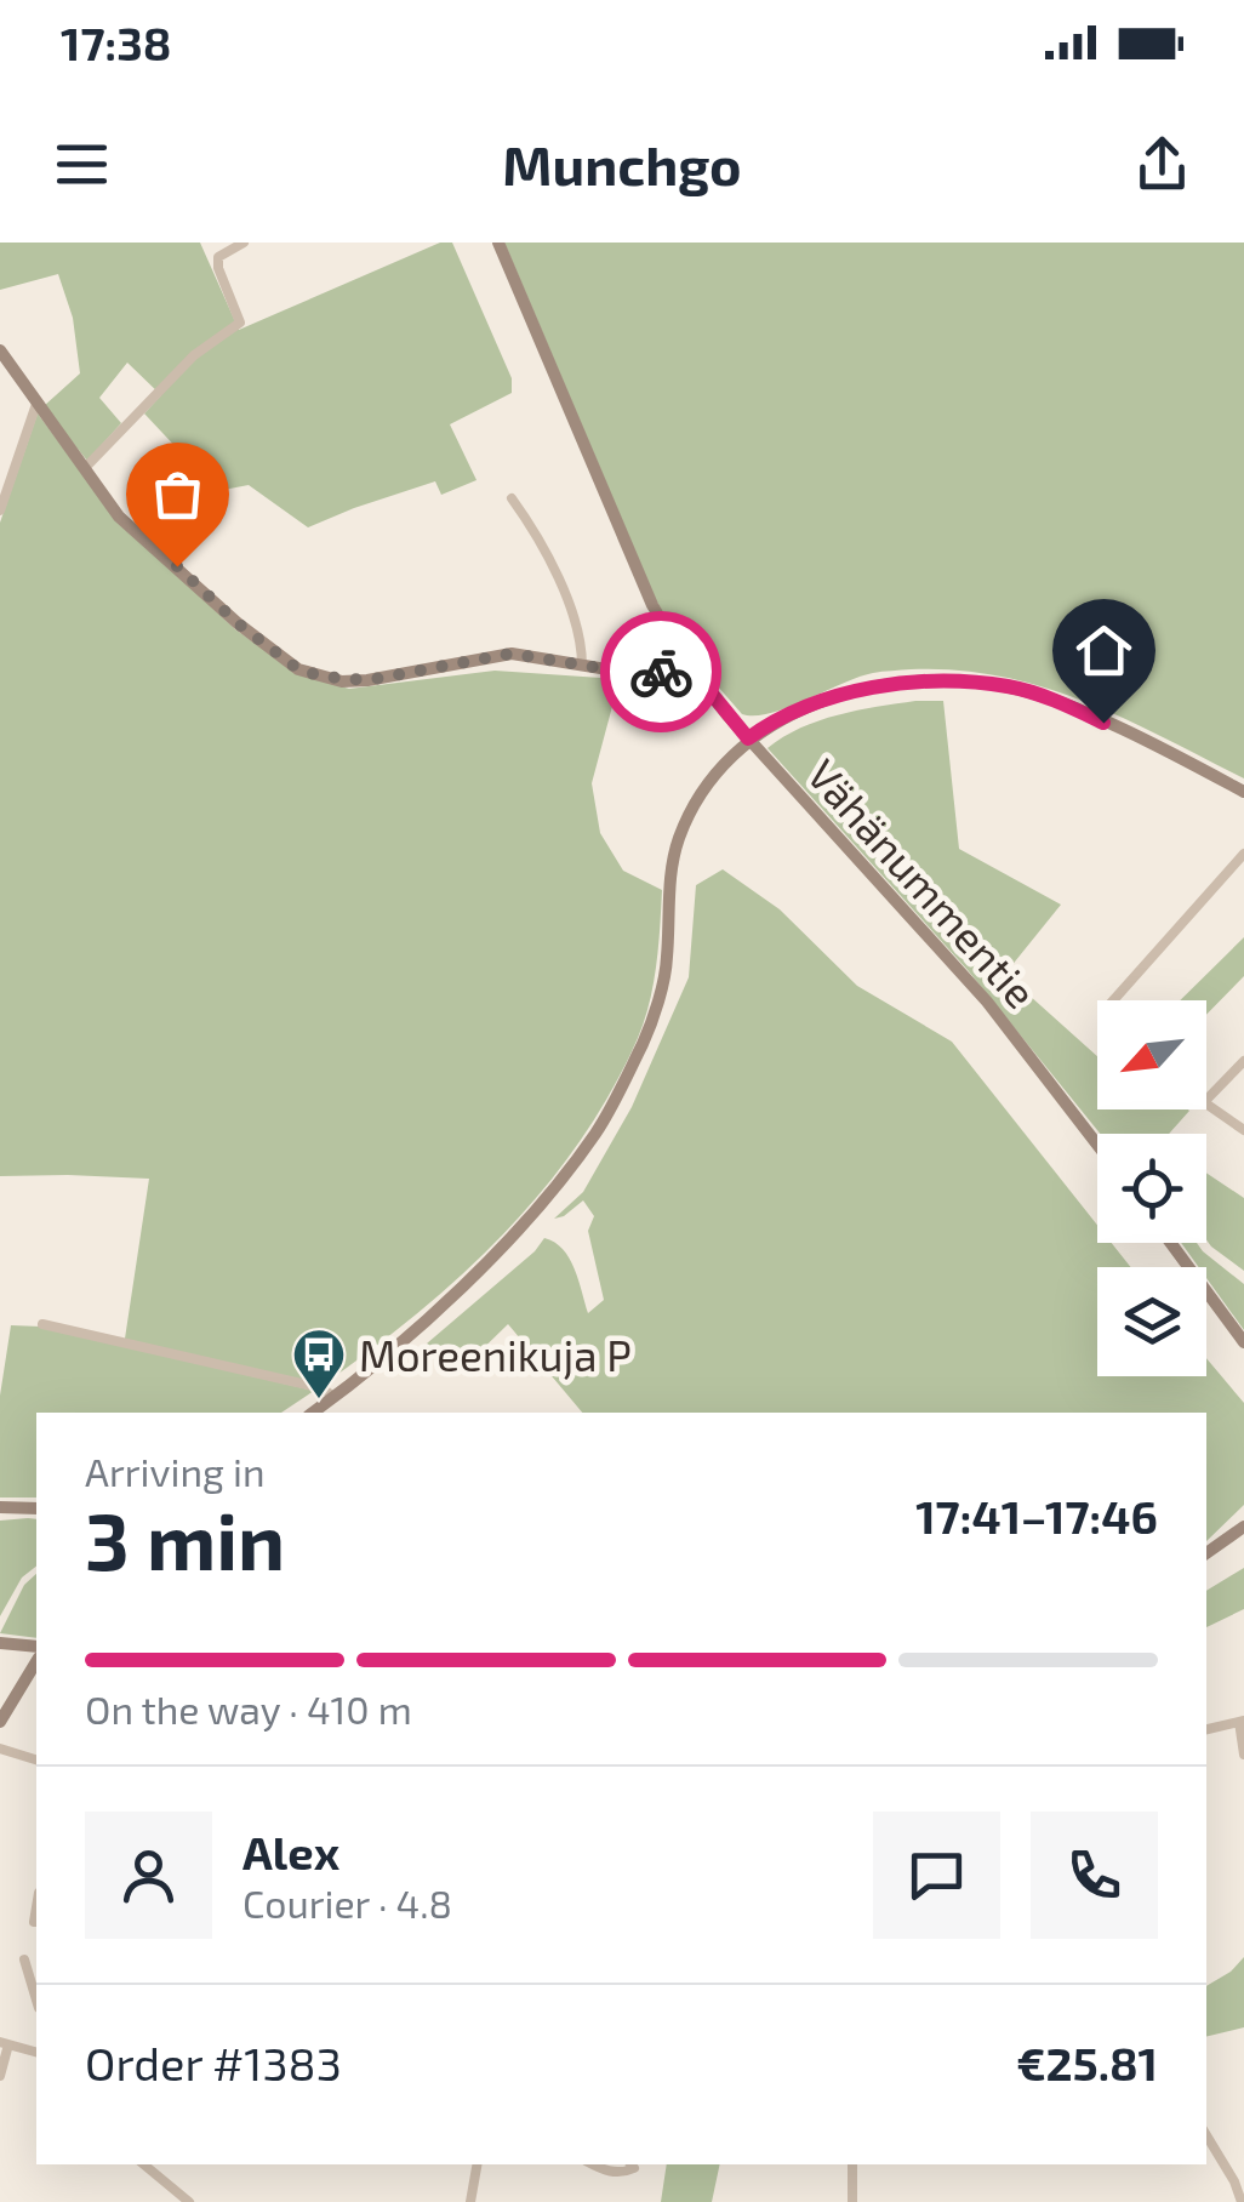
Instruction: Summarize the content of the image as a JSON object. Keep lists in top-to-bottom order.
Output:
{
  "streets": {
    "street": ["Vähänummentie"]
  },
  "places": {
    "bus stop": ["Moreenikuja P"]
  },
  "north": "bottom left",
  "page": {
    "status": "17:38",
    "header": "Munchgo",
    "heading": ["3 min", "Arriving in", "17:41–17:46"],
    "panel": [
      "Alex",
      "Courier · 4.8",
      "Order #1383",
      "€25.81"
    ],
    "bar": "On the way · 410 m"
  }
}
